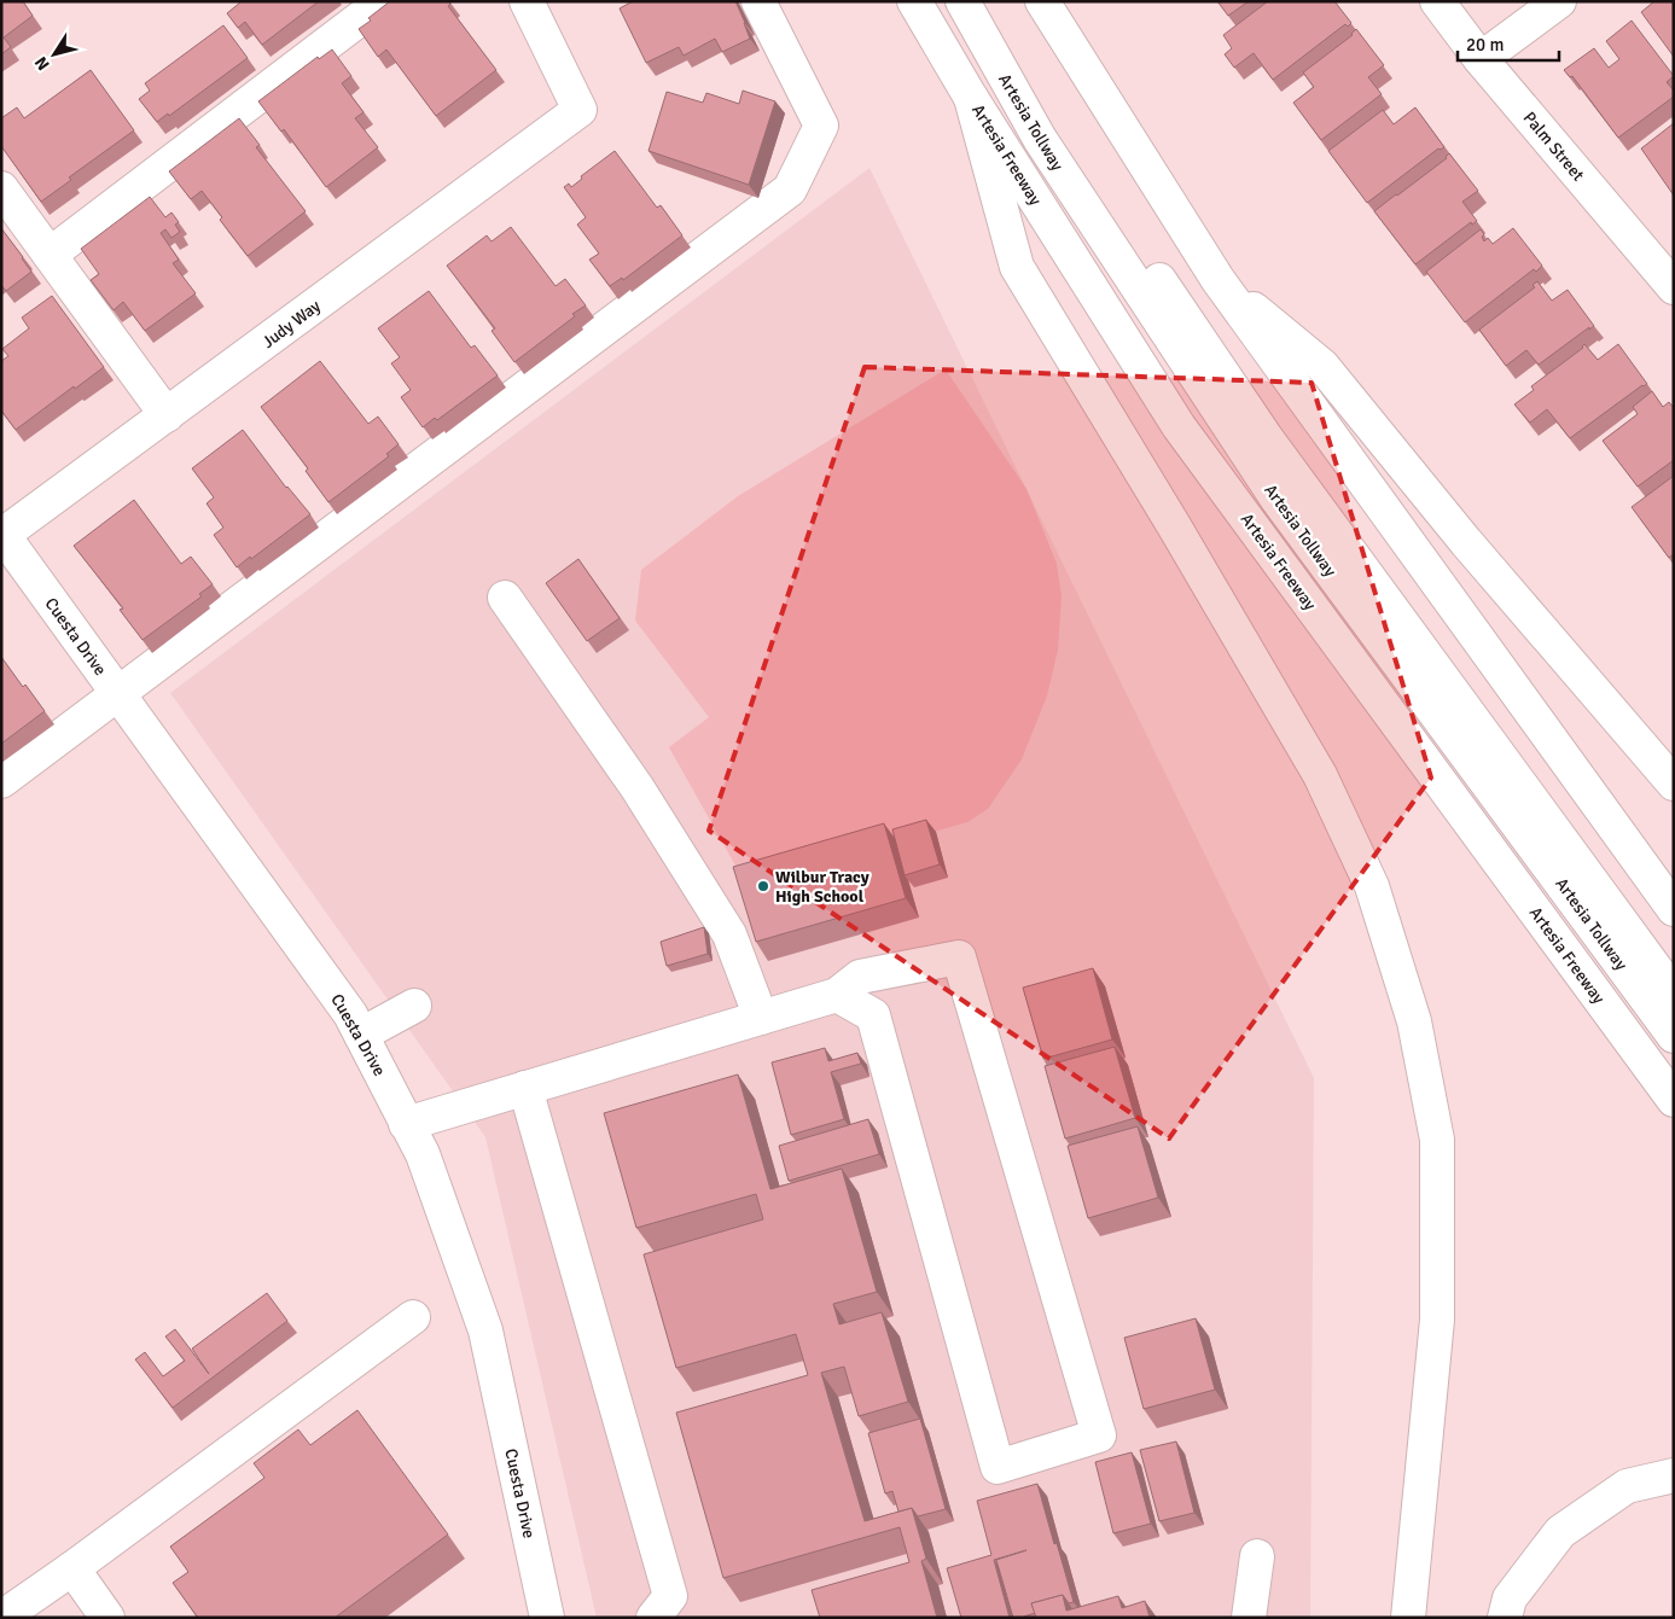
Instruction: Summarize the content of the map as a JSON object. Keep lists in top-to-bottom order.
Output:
{
  "streets": {
    "main road": [
      "Artesia Tollway",
      "Palm Street",
      "Artesia Freeway",
      "Judy Way",
      "Cuesta Drive"
    ]
  },
  "crossings": [
    ["Judy Way", "Cuesta Drive"]
  ],
  "places": ["Wilbur Tracy High School"],
  "scale_bar": "20 m",
  "north": "bottom left"
}
